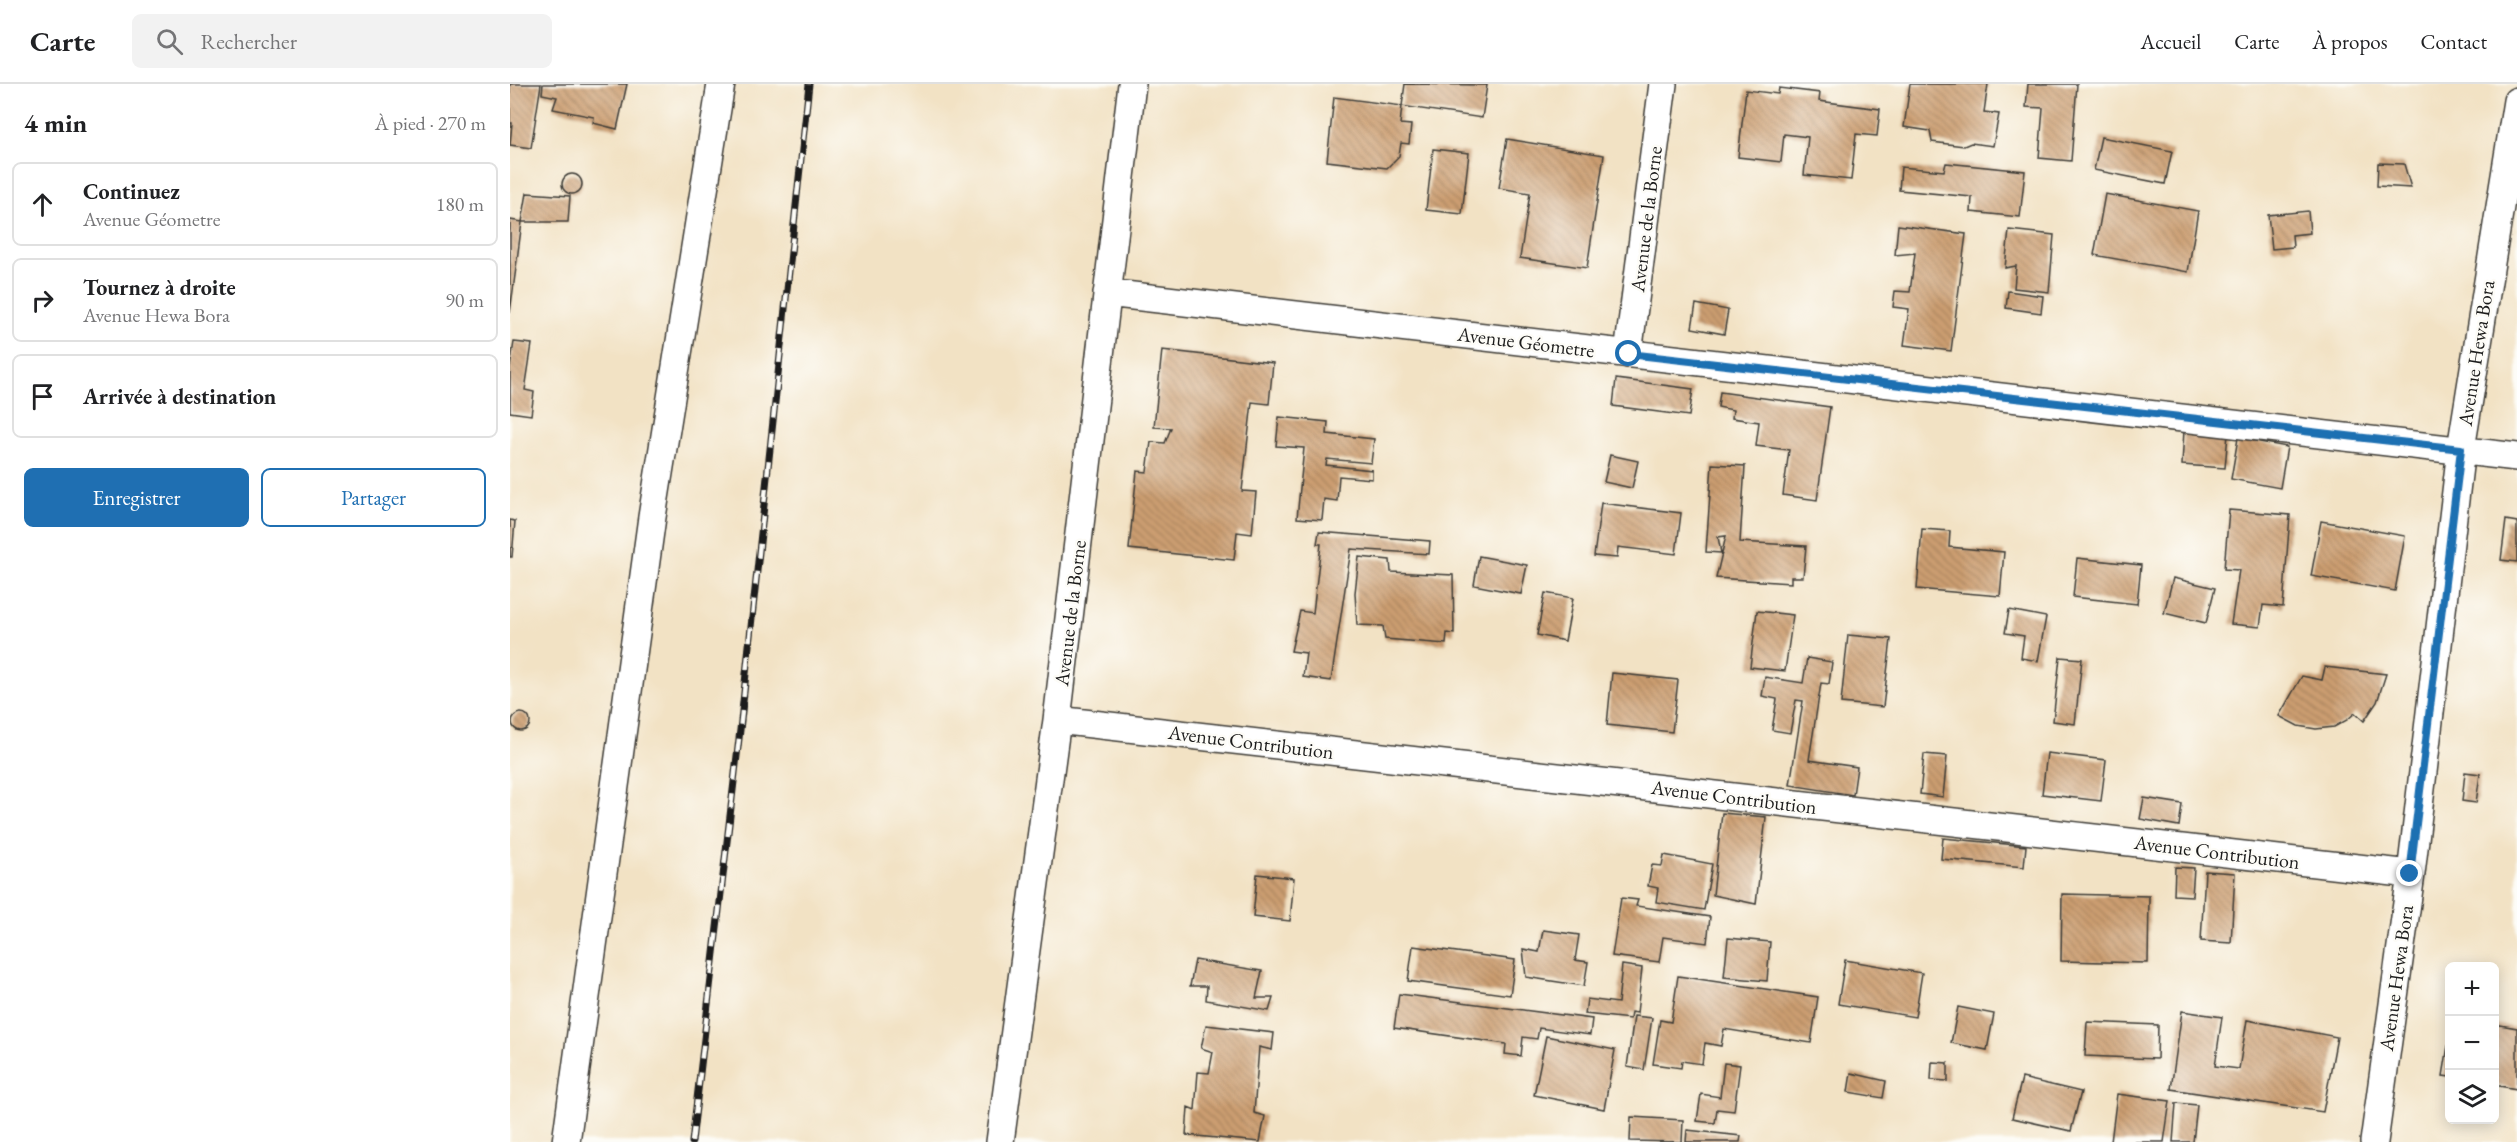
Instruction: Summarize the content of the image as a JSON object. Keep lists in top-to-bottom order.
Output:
{
  "streets": {
    "street": [
      "Avenue de la Borne",
      "Avenue Géometre",
      "Avenue Hewa Bora",
      "Avenue Contribution"
    ]
  },
  "crossings": [
    ["Avenue de la Borne", "Avenue Géometre"],
    ["Avenue de la Borne", "Avenue Contribution"],
    ["Avenue Géometre", "Avenue Hewa Bora"],
    ["Avenue Hewa Bora", "Avenue Contribution"]
  ],
  "page": {
    "header": "Carte",
    "search": "Rechercher",
    "nav": [
      "Accueil",
      "Carte",
      "À propos",
      "Contact"
    ],
    "heading": ["4 min", "À pied · 270 m"],
    "list": [
      ["Continuez", "Avenue Géometre", "180 m"],
      ["Tournez à droite", "Avenue Hewa Bora", "90 m"],
      "Arrivée à destination"
    ],
    "buttons": ["Enregistrer", "Partager"],
    "map_buttons": ["+", "−"]
  }
}
